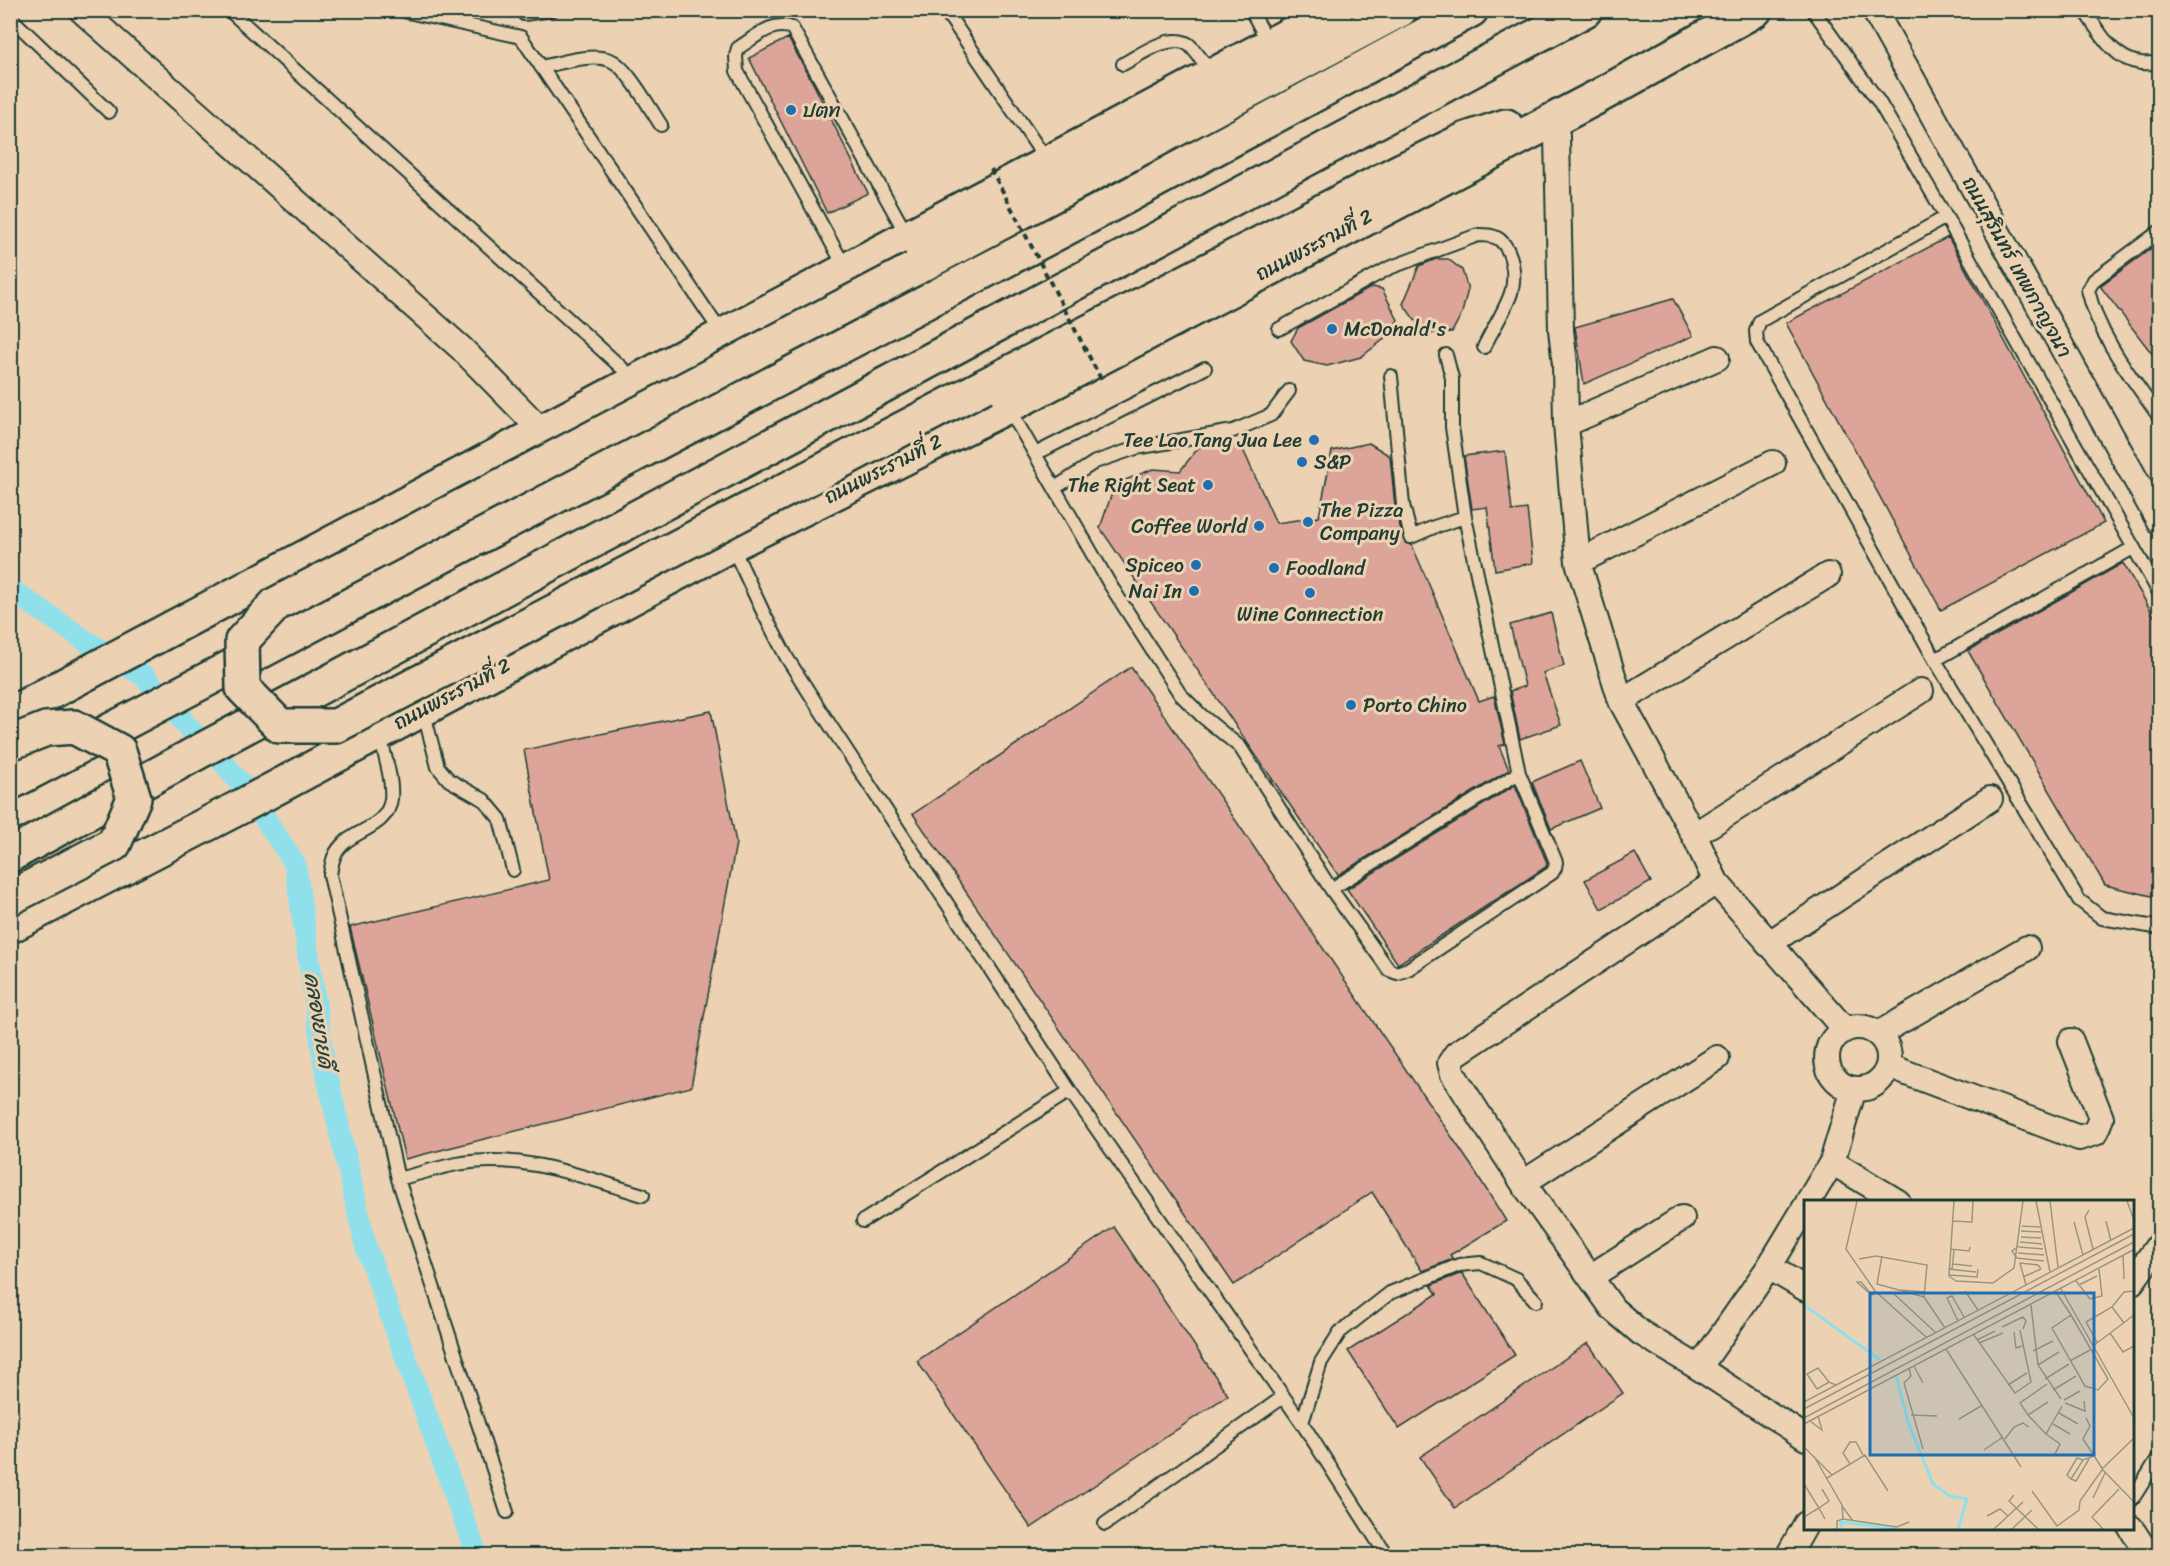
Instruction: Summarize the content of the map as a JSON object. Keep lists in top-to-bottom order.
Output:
{
  "streets": {
    "main road": ["ถนนพระรามที่ 2"],
    "street": ["ถนนสุรินทร์ เทพกาญจนา"]
  },
  "water": ["คลองยายดี"],
  "places": [
    "ปตท",
    "McDonald's",
    "Tee Lao Tang Jua Lee",
    "S&P",
    "The Right Seat",
    "The Pizza Company",
    "Coffee World",
    "Spiceo",
    "Foodland",
    "Nai In",
    "Wine Connection",
    "Porto Chino"
  ]
}
